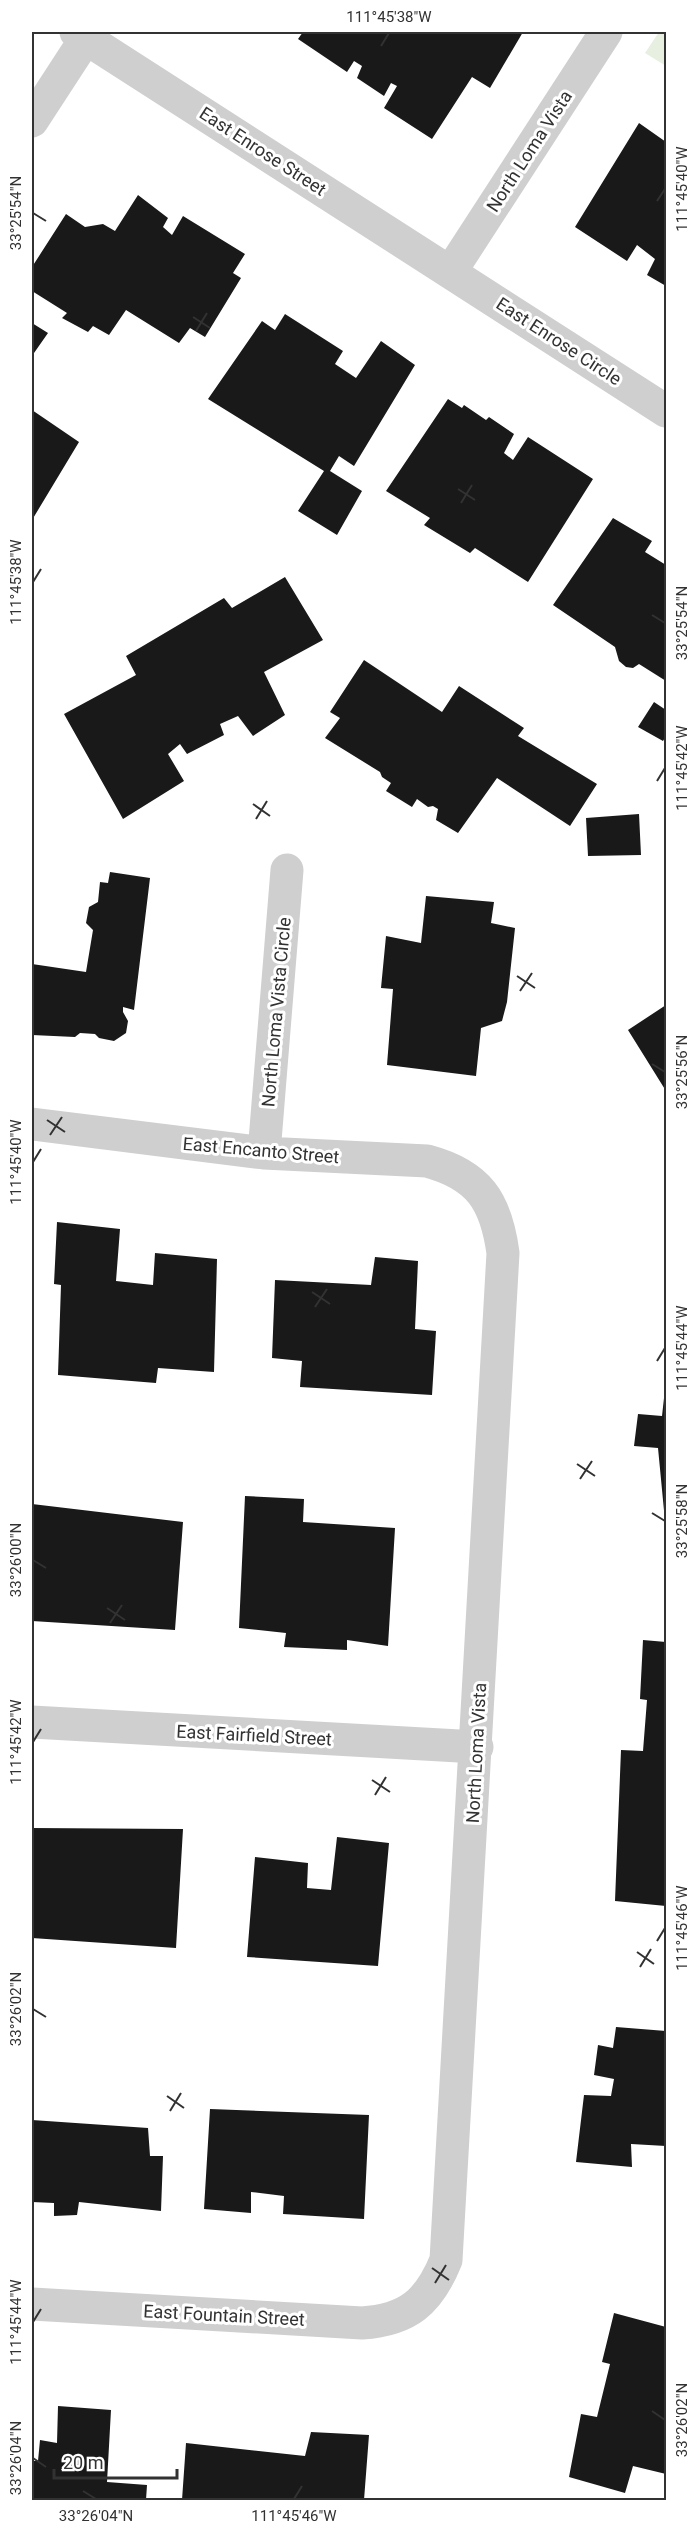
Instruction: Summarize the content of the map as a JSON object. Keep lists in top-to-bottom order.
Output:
{
  "streets": {
    "street": [
      "East Enrose Street",
      "North Loma Vista",
      "East Enrose Circle",
      "North Loma Vista Circle",
      "East Encanto Street",
      "East Fairfield Street",
      "East Fountain Street"
    ]
  },
  "crossings": [
    ["East Enrose Street", "North Loma Vista"],
    ["East Enrose Street", "East Enrose Circle"],
    ["North Loma Vista", "East Enrose Circle"],
    ["North Loma Vista", "East Encanto Street"],
    ["North Loma Vista", "East Fairfield Street"],
    ["North Loma Vista", "East Fountain Street"],
    ["North Loma Vista Circle", "East Encanto Street"]
  ],
  "scale_bar": "20 m",
  "coordinates": [
    "111°45'38\"W",
    "111°45'40\"W",
    "33°25'54\"N",
    "111°45'42\"W",
    "33°25'56\"N",
    "111°45'44\"W",
    "33°25'58\"N",
    "33°26'00\"N",
    "111°45'46\"W",
    "33°26'02\"N",
    "33°26'04\"N"
  ]
}
